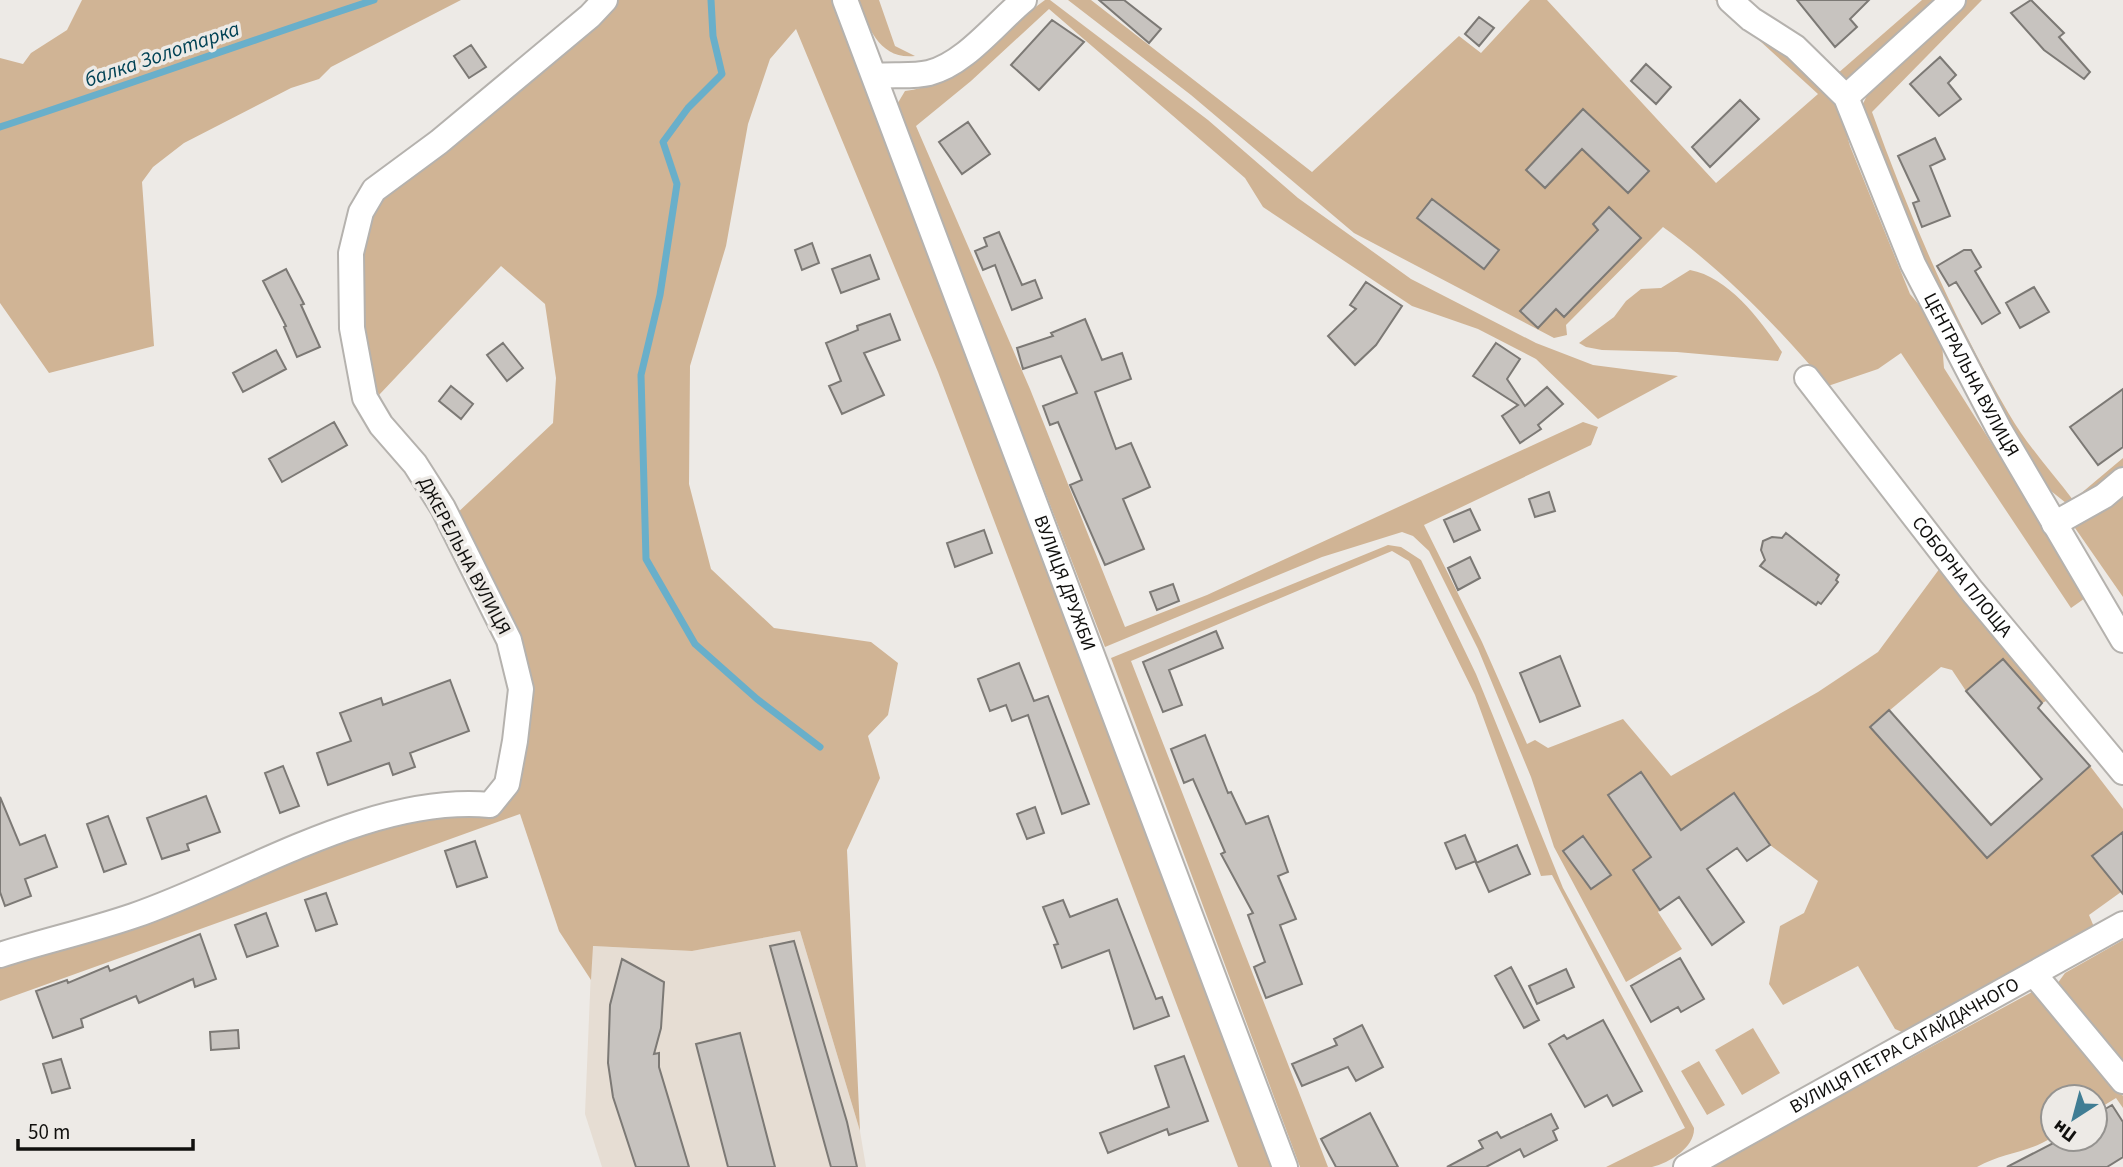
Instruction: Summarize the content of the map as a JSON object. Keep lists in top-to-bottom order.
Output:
{
  "streets": {
    "street": [
      "ЦЕНТРАЛЬНА ВУЛИЦЯ",
      "ДЖЕРЕЛЬНА ВУЛИЦЯ",
      "СОБОРНА ПЛОЩА",
      "ВУЛИЦЯ ДРУЖБИ",
      "ВУЛИЦЯ ПЕТРА САГАЙДАЧНОГО"
    ]
  },
  "water": ["балка Золотарка"],
  "scale_bar": "50 m",
  "north": "bottom left"
}
